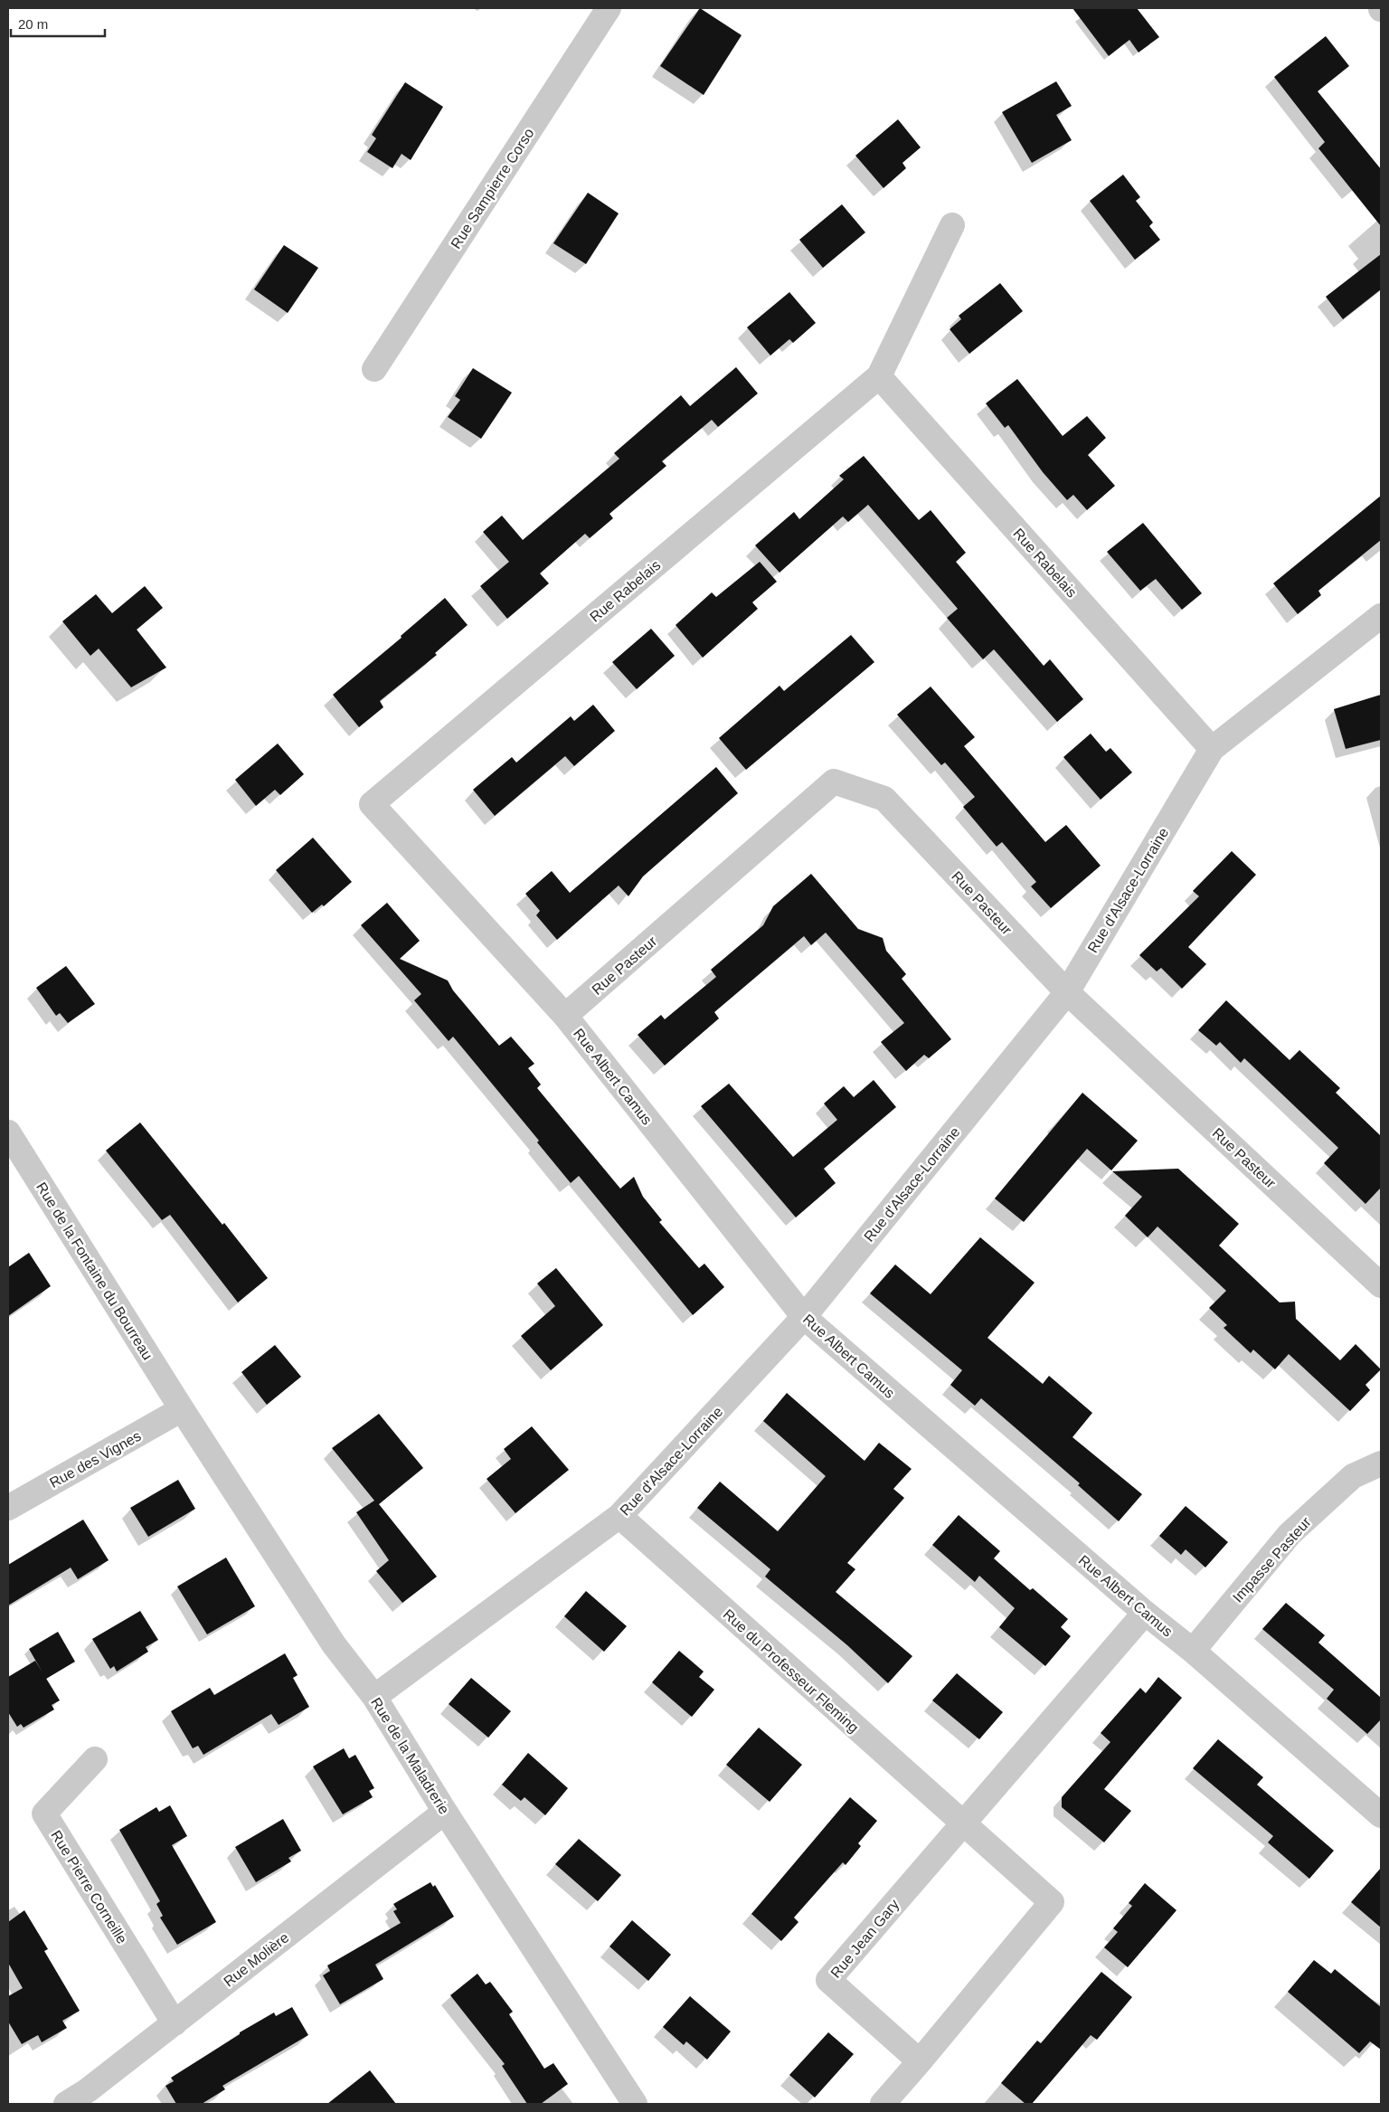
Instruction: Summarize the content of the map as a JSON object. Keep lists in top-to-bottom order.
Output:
{
  "streets": {
    "street": [
      "Rue Sampierre Corso",
      "Rue Rabelais",
      "Rue d'Alsace-Lorraine",
      "Rue Pasteur",
      "Rue Albert Camus",
      "Rue de la Fontaine du Bourreau",
      "Rue des Vignes",
      "Impasse Pasteur",
      "Rue du Professeur Fleming",
      "Rue de la Maladrerie",
      "Rue Pierre Corneille",
      "Rue Jean Gary",
      "Rue Molière"
    ]
  },
  "crossings": [
    ["Rue Rabelais", "Rue d'Alsace-Lorraine"],
    ["Rue Rabelais", "Rue Albert Camus"],
    ["Rue d'Alsace-Lorraine", "Rue Pasteur"],
    ["Rue d'Alsace-Lorraine", "Rue Albert Camus"],
    ["Rue d'Alsace-Lorraine", "Rue du Professeur Fleming"],
    ["Rue d'Alsace-Lorraine", "Rue de la Maladrerie"],
    ["Rue Pasteur", "Rue Albert Camus"],
    ["Rue Albert Camus", "Impasse Pasteur"],
    ["Rue Albert Camus", "Rue Jean Gary"],
    ["Rue de la Fontaine du Bourreau", "Rue des Vignes"],
    ["Rue de la Fontaine du Bourreau", "Rue de la Maladrerie"],
    ["Rue des Vignes", "Rue de la Maladrerie"],
    ["Rue du Professeur Fleming", "Rue Jean Gary"],
    ["Rue de la Maladrerie", "Rue Molière"],
    ["Rue Pierre Corneille", "Rue Molière"]
  ],
  "scale_bar": "20 m"
}
